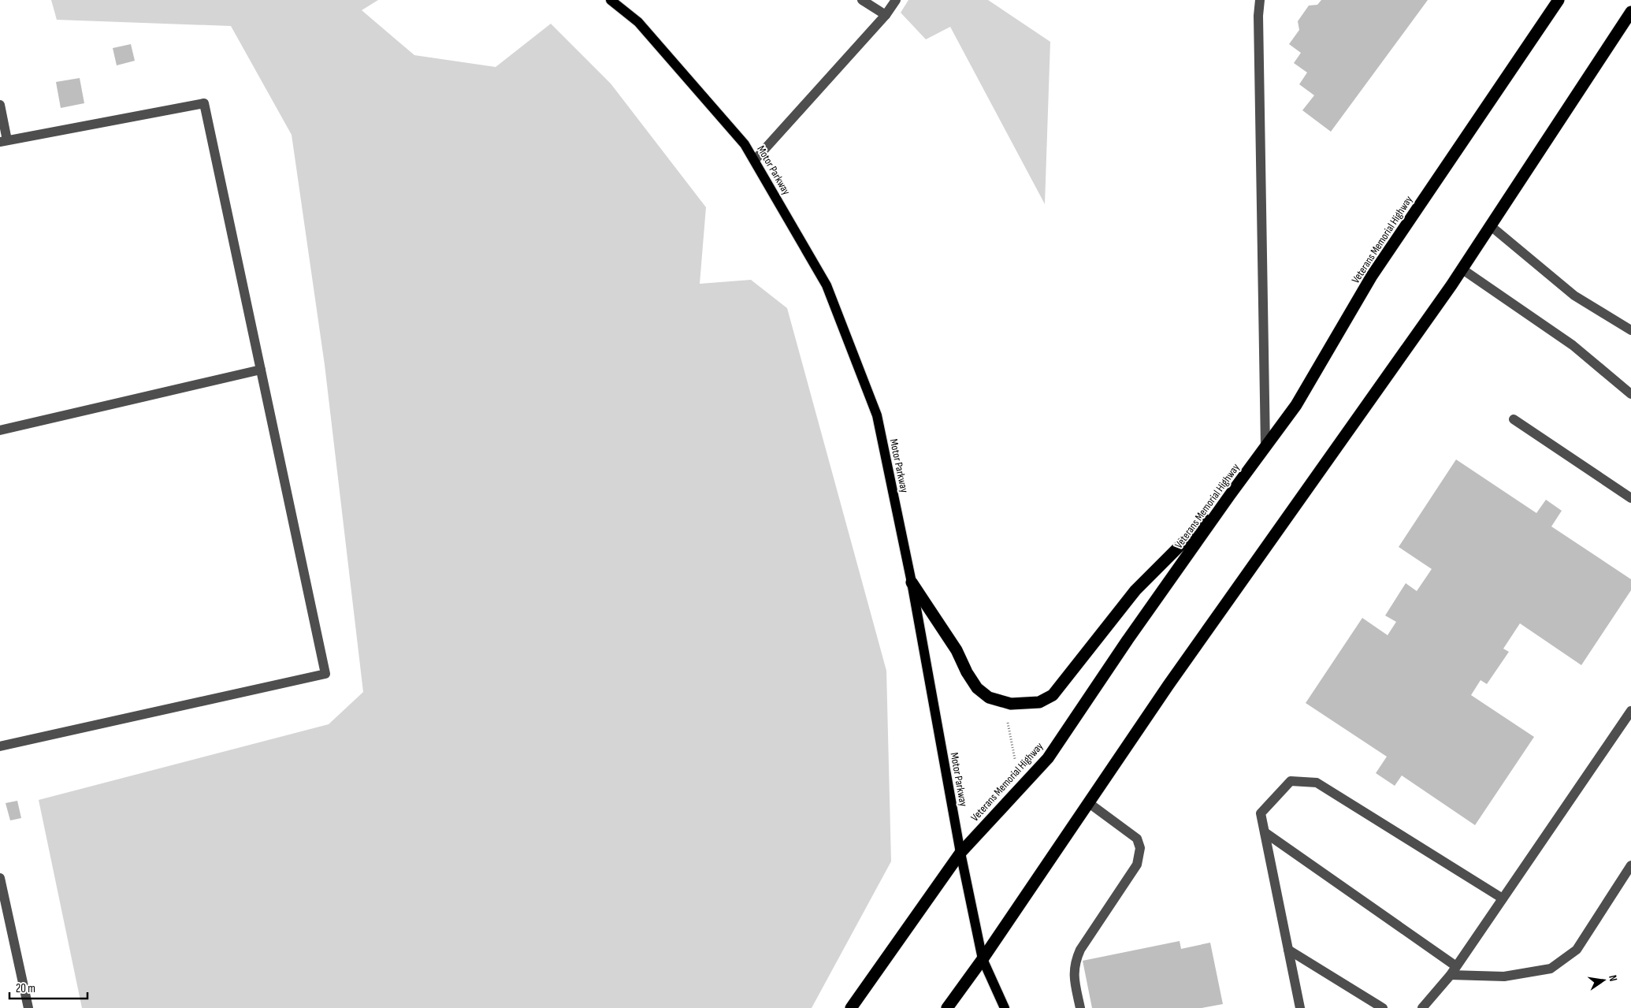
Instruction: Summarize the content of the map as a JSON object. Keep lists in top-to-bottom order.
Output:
{
  "streets": {
    "highway": ["Veterans Memorial Highway"],
    "main road": ["Motor Parkway"]
  },
  "crossings": [
    ["Motor Parkway", "Veterans Memorial Highway"]
  ],
  "scale_bar": "20 m",
  "north": "right"
}
